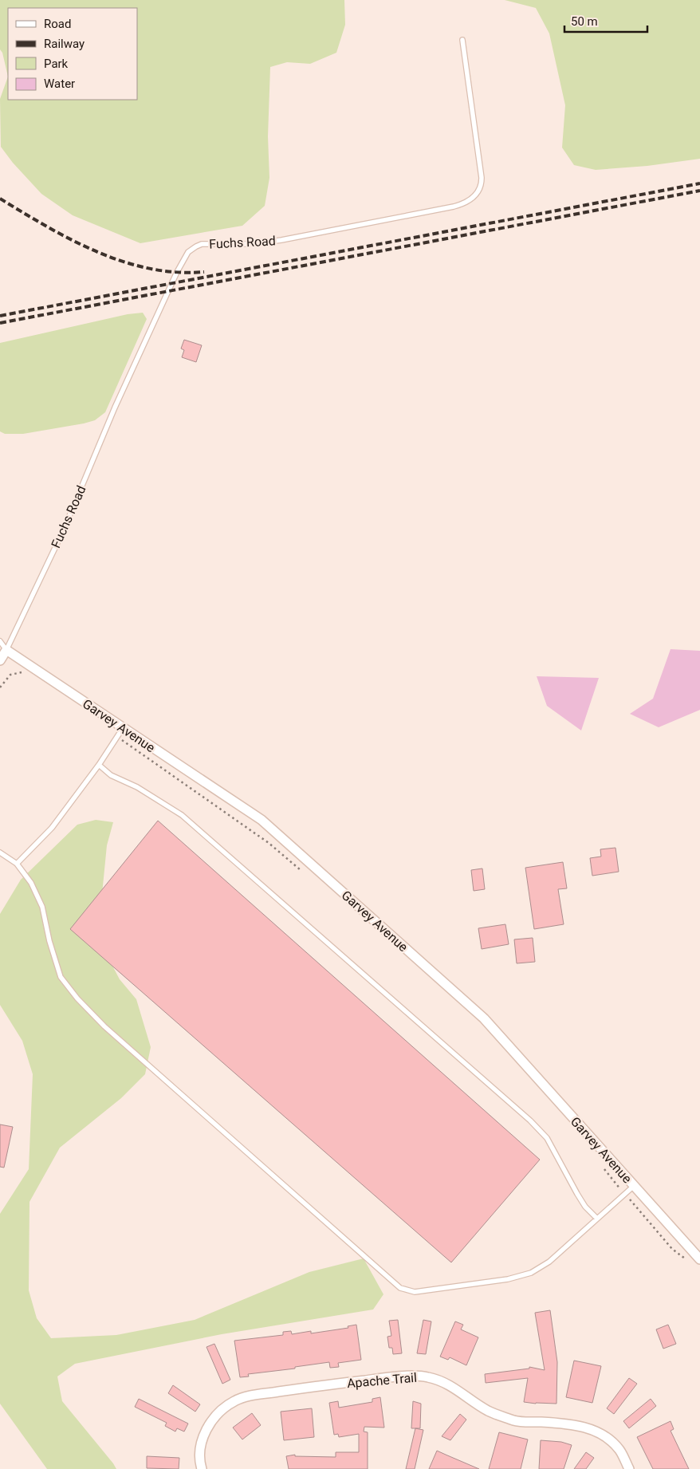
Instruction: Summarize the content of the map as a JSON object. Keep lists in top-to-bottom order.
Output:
{
  "streets": {
    "street": ["Garvey Avenue", "Apache Trail"],
    "lane": ["Fuchs Road"]
  },
  "crossings": [
    ["Fuchs Road", "Garvey Avenue"]
  ],
  "legend": [
    "Road",
    "Railway",
    "Park",
    "Water"
  ],
  "scale_bar": "50 m"
}
